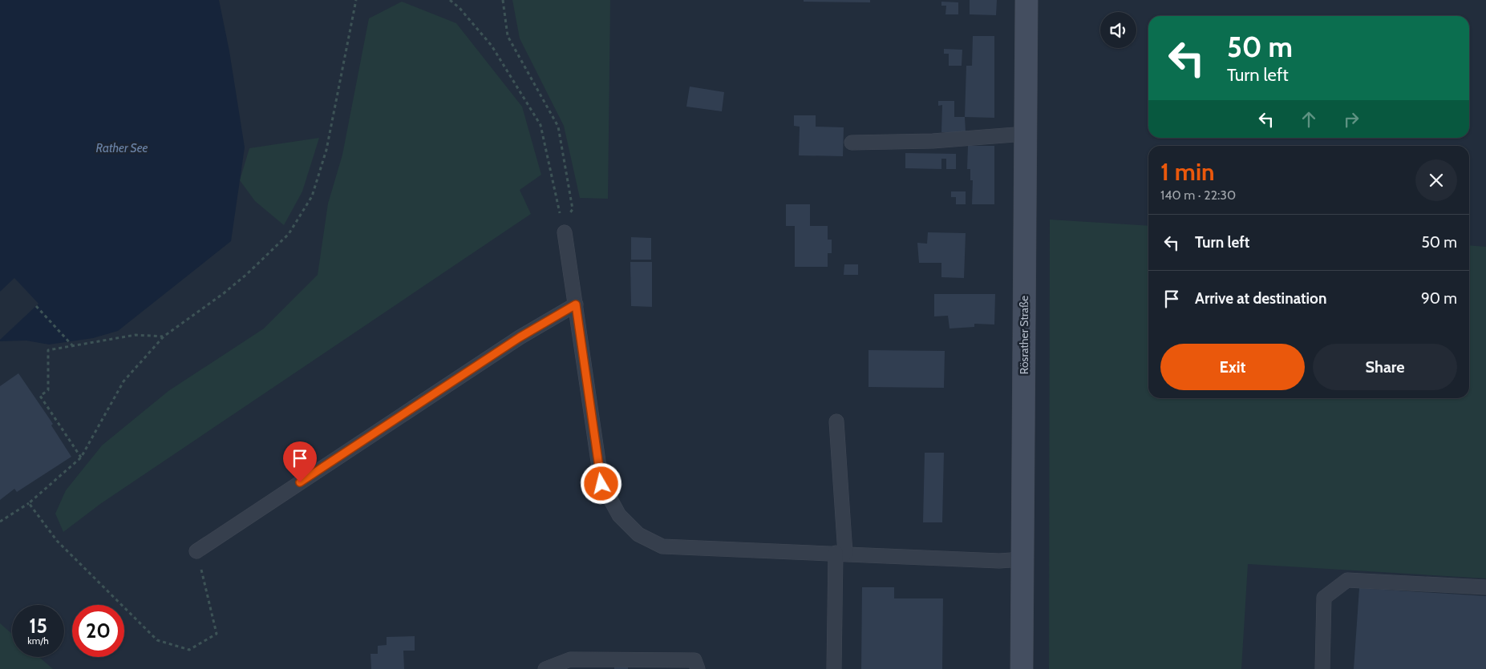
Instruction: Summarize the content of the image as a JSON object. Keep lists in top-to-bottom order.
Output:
{
  "streets": {
    "main road": ["Rösrather Straße"]
  },
  "water": ["Rather See"],
  "page": {
    "turn": ["50 m", "Turn left"],
    "heading": ["1 min", "140 m · 22:30"],
    "list": [
      {
        "name": "Turn left",
        "value": "50 m"
      },
      {
        "name": "Arrive at destination",
        "value": "90 m"
      }
    ],
    "buttons": ["Exit", "Share"],
    "speed": "15 km/h",
    "limit": "20"
  }
}
